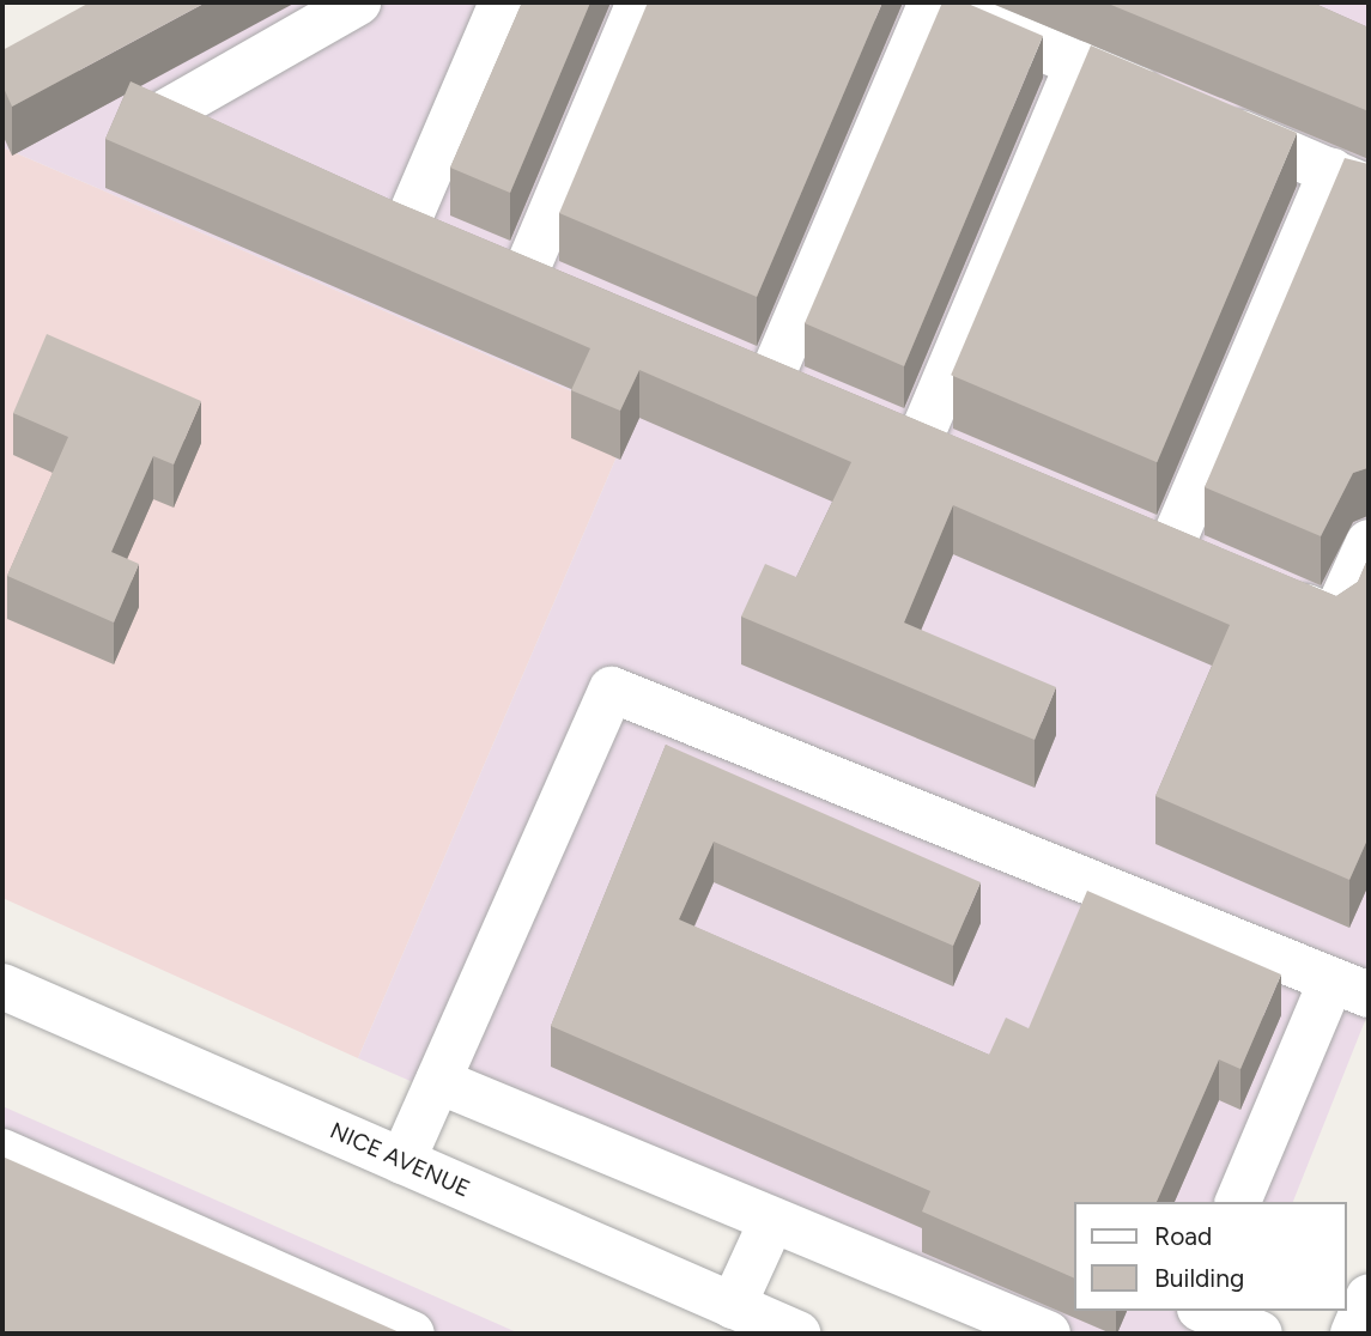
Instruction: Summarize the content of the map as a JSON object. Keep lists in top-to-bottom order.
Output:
{
  "streets": {
    "street": ["NICE AVENUE"]
  },
  "legend": ["Road", "Building"]
}
